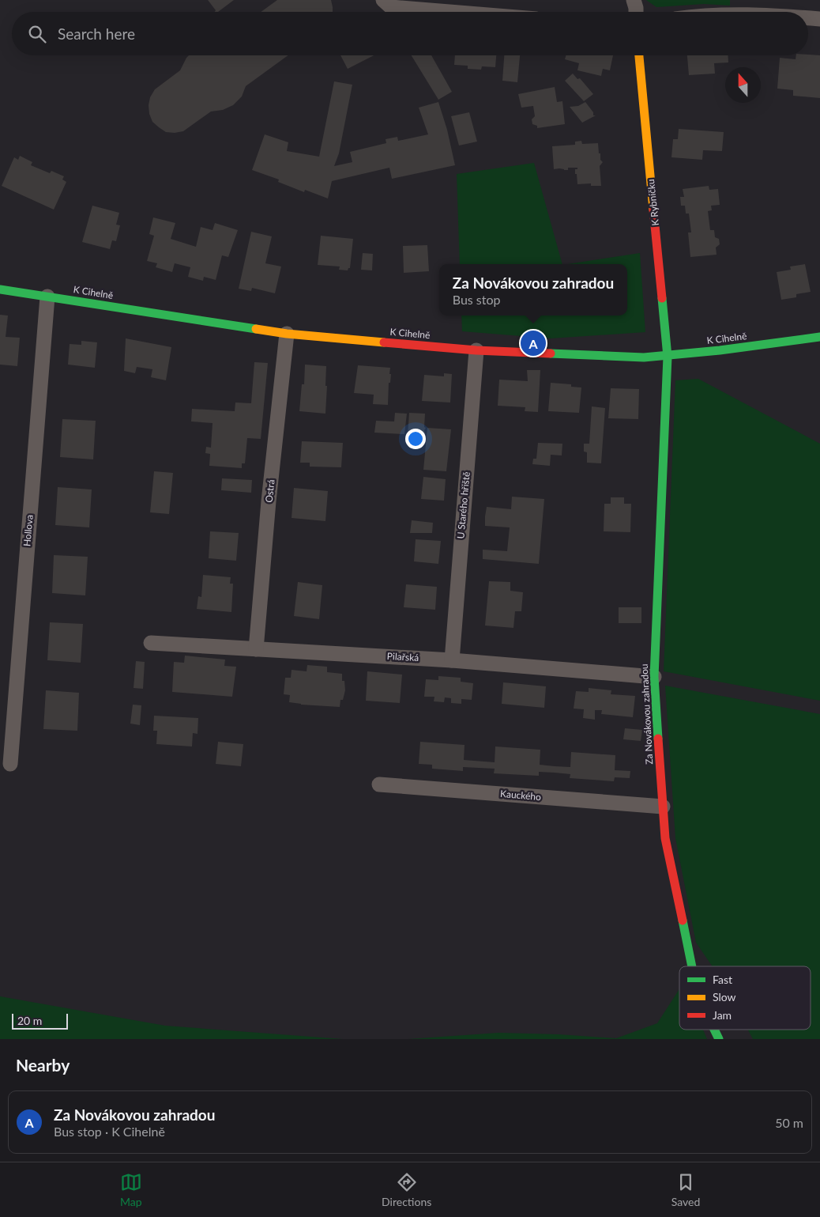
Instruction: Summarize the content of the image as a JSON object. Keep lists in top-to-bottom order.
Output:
{
  "streets": {
    "street": [
      "K Rybníčku",
      "K Cihelně",
      "Ostrá",
      "U Starého hřiště",
      "Hollova",
      "Pilařská",
      "Za Novákovou zahradou",
      "Kauckého"
    ]
  },
  "crossings": [
    ["K Rybníčku", "K Cihelně"],
    ["K Rybníčku", "Za Novákovou zahradou"],
    ["K Cihelně", "Ostrá"],
    ["K Cihelně", "U Starého hřiště"],
    ["K Cihelně", "Hollova"],
    ["K Cihelně", "Za Novákovou zahradou"],
    ["Ostrá", "Pilařská"],
    ["U Starého hřiště", "Pilařská"],
    ["Pilařská", "Za Novákovou zahradou"],
    ["Za Novákovou zahradou", "Kauckého"]
  ],
  "legend": ["Fast", "Slow", "Jam"],
  "scale_bar": "20 m",
  "north": "top",
  "page": {
    "search": "Search here",
    "popup": ["Za Novákovou zahradou", "Bus stop"],
    "pins": "A",
    "scale": "20 m",
    "heading": "Nearby",
    "list": [
      {
        "mark": "A",
        "name": "Za Novákovou zahradou",
        "note": "Bus stop · K Cihelně",
        "value": "50 m"
      }
    ],
    "nav": ["Map", "Directions", "Saved"]
  }
}
